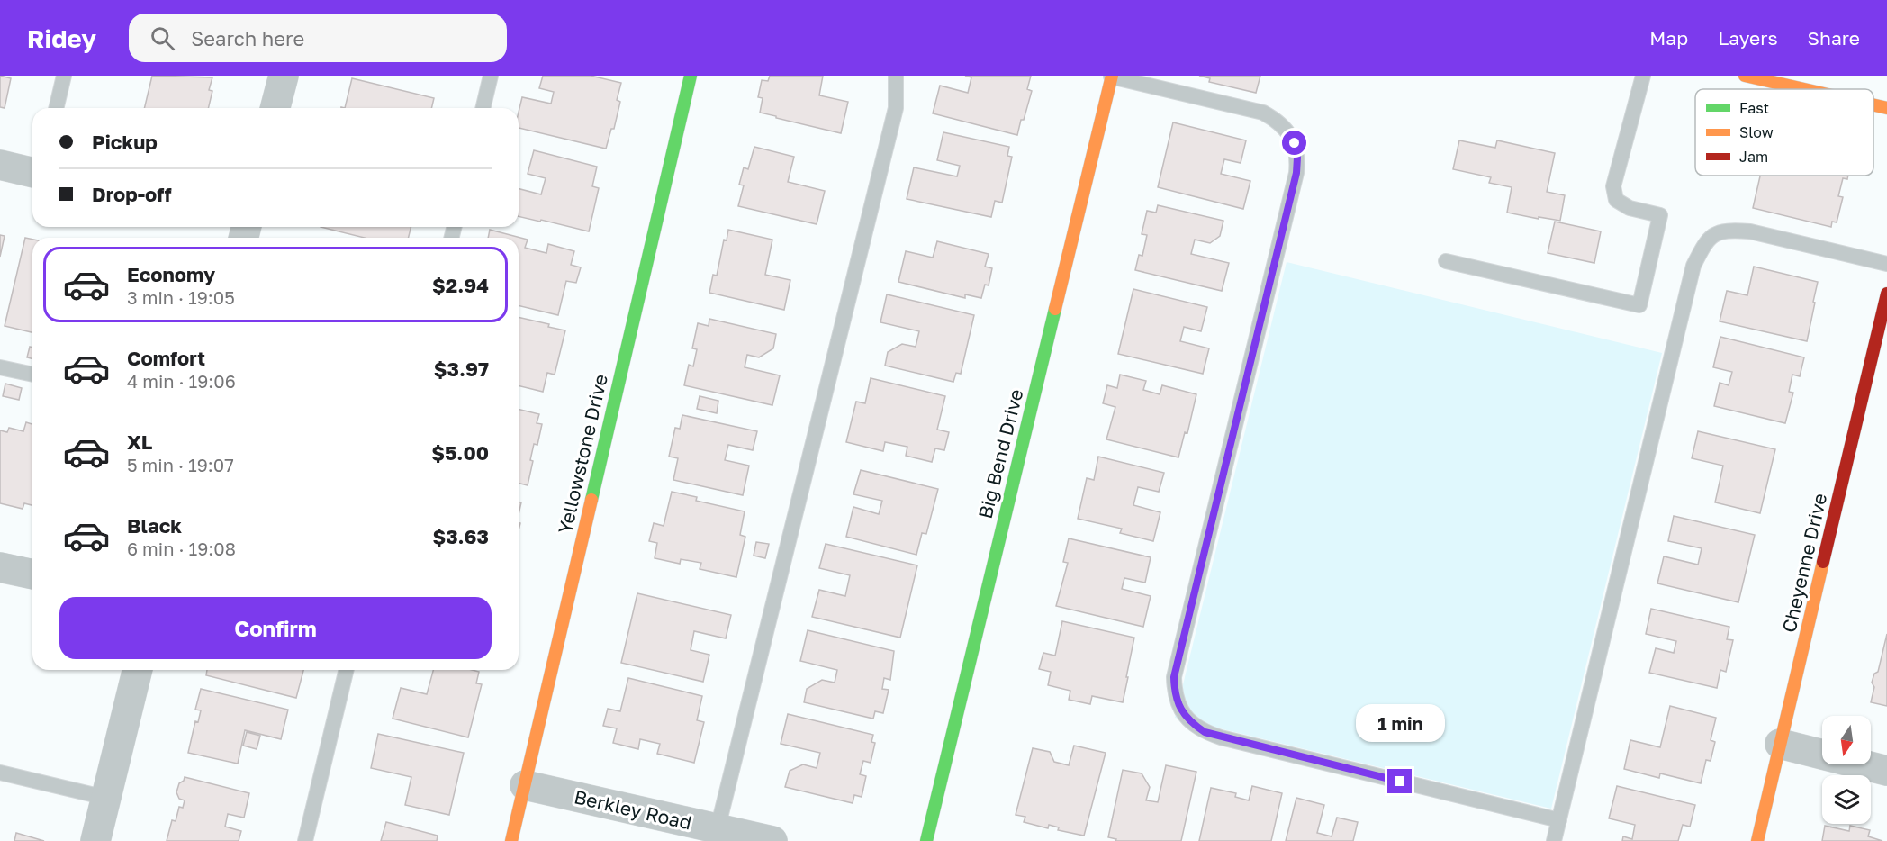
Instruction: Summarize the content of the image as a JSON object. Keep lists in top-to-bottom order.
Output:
{
  "streets": {
    "street": [
      "Yellowstone Drive",
      "Big Bend Drive",
      "Cheyenne Drive",
      "Berkley Road"
    ]
  },
  "crossings": [
    ["Yellowstone Drive", "Berkley Road"]
  ],
  "legend": ["Fast", "Slow", "Jam"],
  "north": "bottom",
  "page": {
    "header": "Ridey",
    "search": "Search here",
    "nav": ["Map", "Layers", "Share"],
    "banner": ["Pickup", "Drop-off"],
    "list": [
      {
        "name": "Economy",
        "note": "3 min · 19:05",
        "value": "$2.94"
      },
      {
        "name": "Comfort",
        "note": "4 min · 19:06",
        "value": "$3.97"
      },
      {
        "name": "XL",
        "note": "5 min · 19:07",
        "value": "$5.00"
      },
      {
        "name": "Black",
        "note": "6 min · 19:08",
        "value": "$3.63"
      }
    ],
    "buttons": "Confirm",
    "bubble": "1 min"
  }
}
